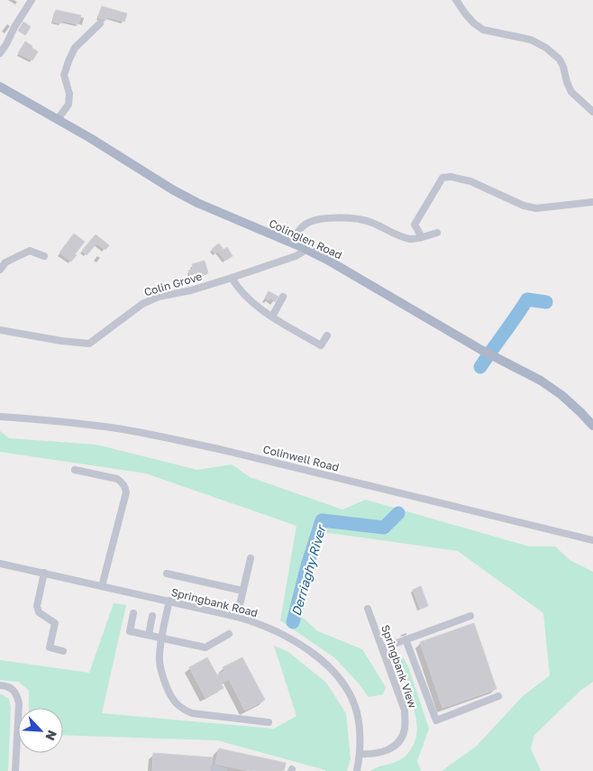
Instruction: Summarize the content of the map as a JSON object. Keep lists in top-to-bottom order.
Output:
{
  "streets": {
    "main road": ["Colinglen Road"],
    "street": [
      "Colin Grove",
      "Colinwell Road",
      "Springbank Road",
      "Springbank View"
    ]
  },
  "crossings": [
    ["Colinglen Road", "Colin Grove"],
    ["Springbank Road", "Springbank View"]
  ],
  "water": ["Derriaghy River"],
  "north": "bottom right"
}
